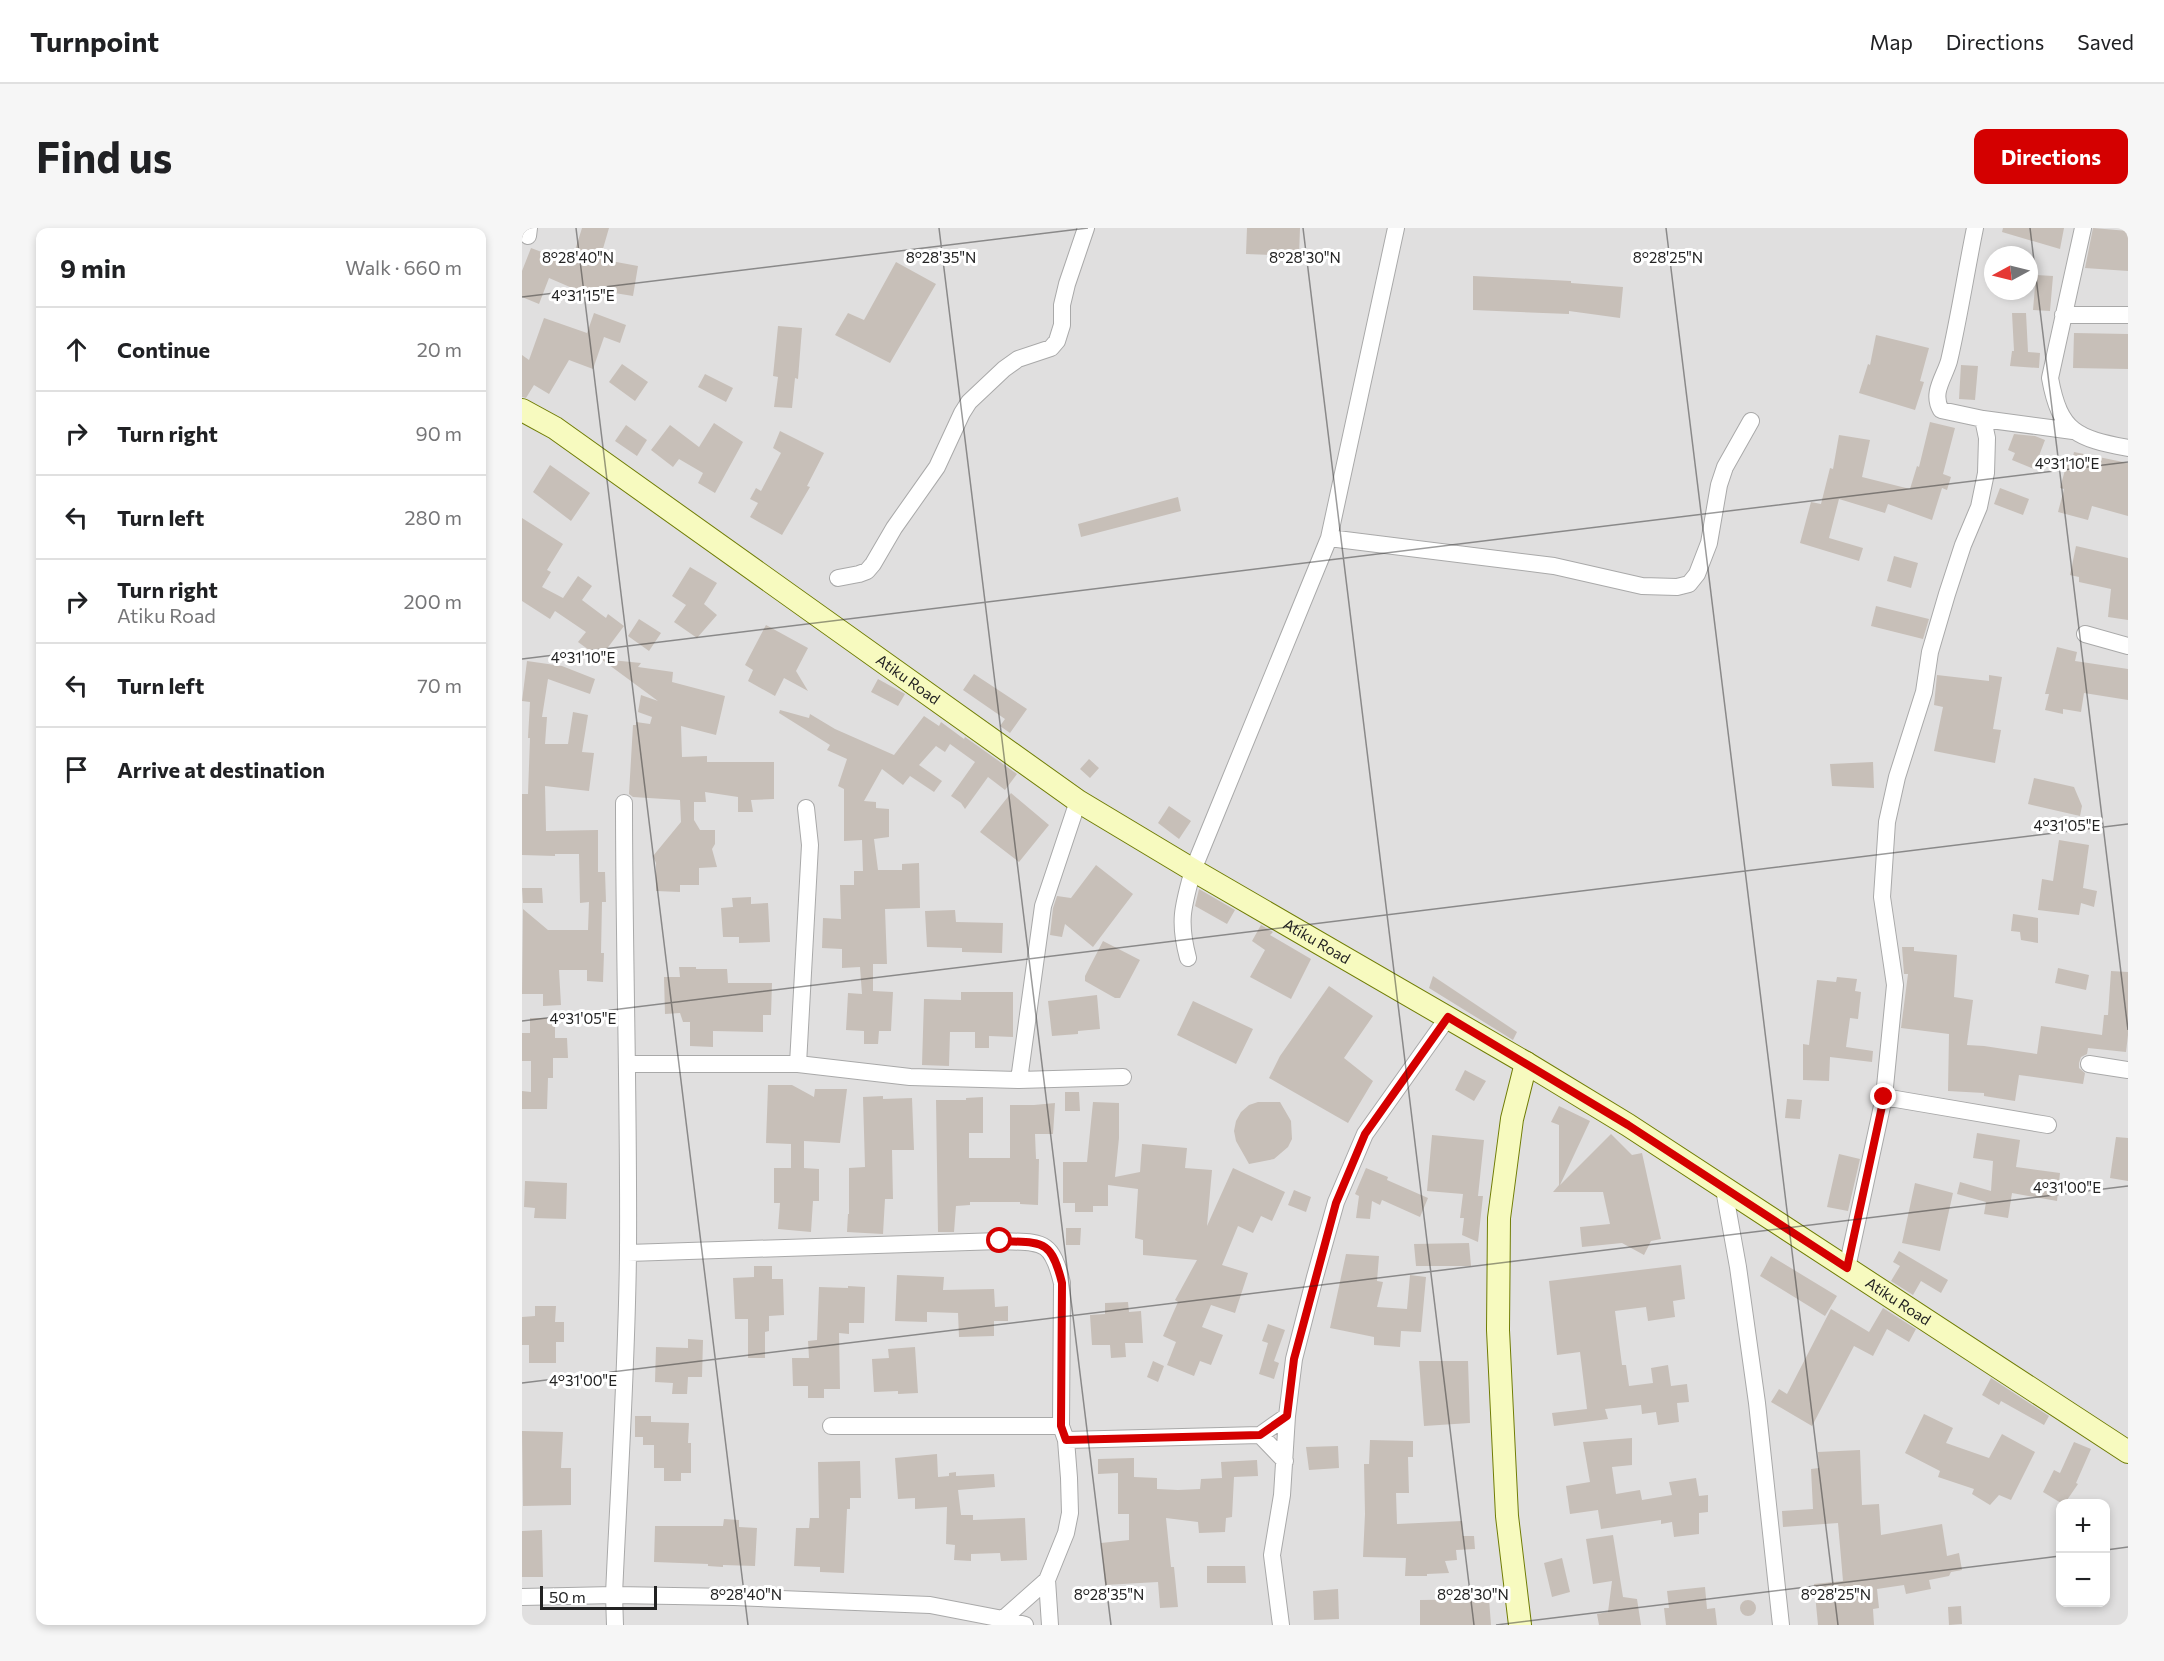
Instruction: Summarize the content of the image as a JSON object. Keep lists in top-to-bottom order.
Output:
{
  "streets": {
    "street": ["Atiku Road"]
  },
  "scale_bar": "50 m",
  "north": "left",
  "page": {
    "header": "Turnpoint",
    "nav": ["Map", "Directions", "Saved"],
    "buttons": "Directions",
    "title": "Find us",
    "heading": ["9 min", "Walk · 660 m"],
    "list": [
      ["Continue", "20 m"],
      ["Turn right", "90 m"],
      ["Turn left", "280 m"],
      ["Turn right", "Atiku Road", "200 m"],
      ["Turn left", "70 m"],
      "Arrive at destination"
    ],
    "map_buttons": ["+", "−"],
    "scale": "50 m"
  },
  "coordinates": [
    "8°28'40\"N",
    "8°28'35\"N",
    "8°28'30\"N",
    "8°28'25\"N",
    "4°31'15\"E",
    "4°31'10\"E",
    "4°31'05\"E",
    "4°31'00\"E"
  ]
}
